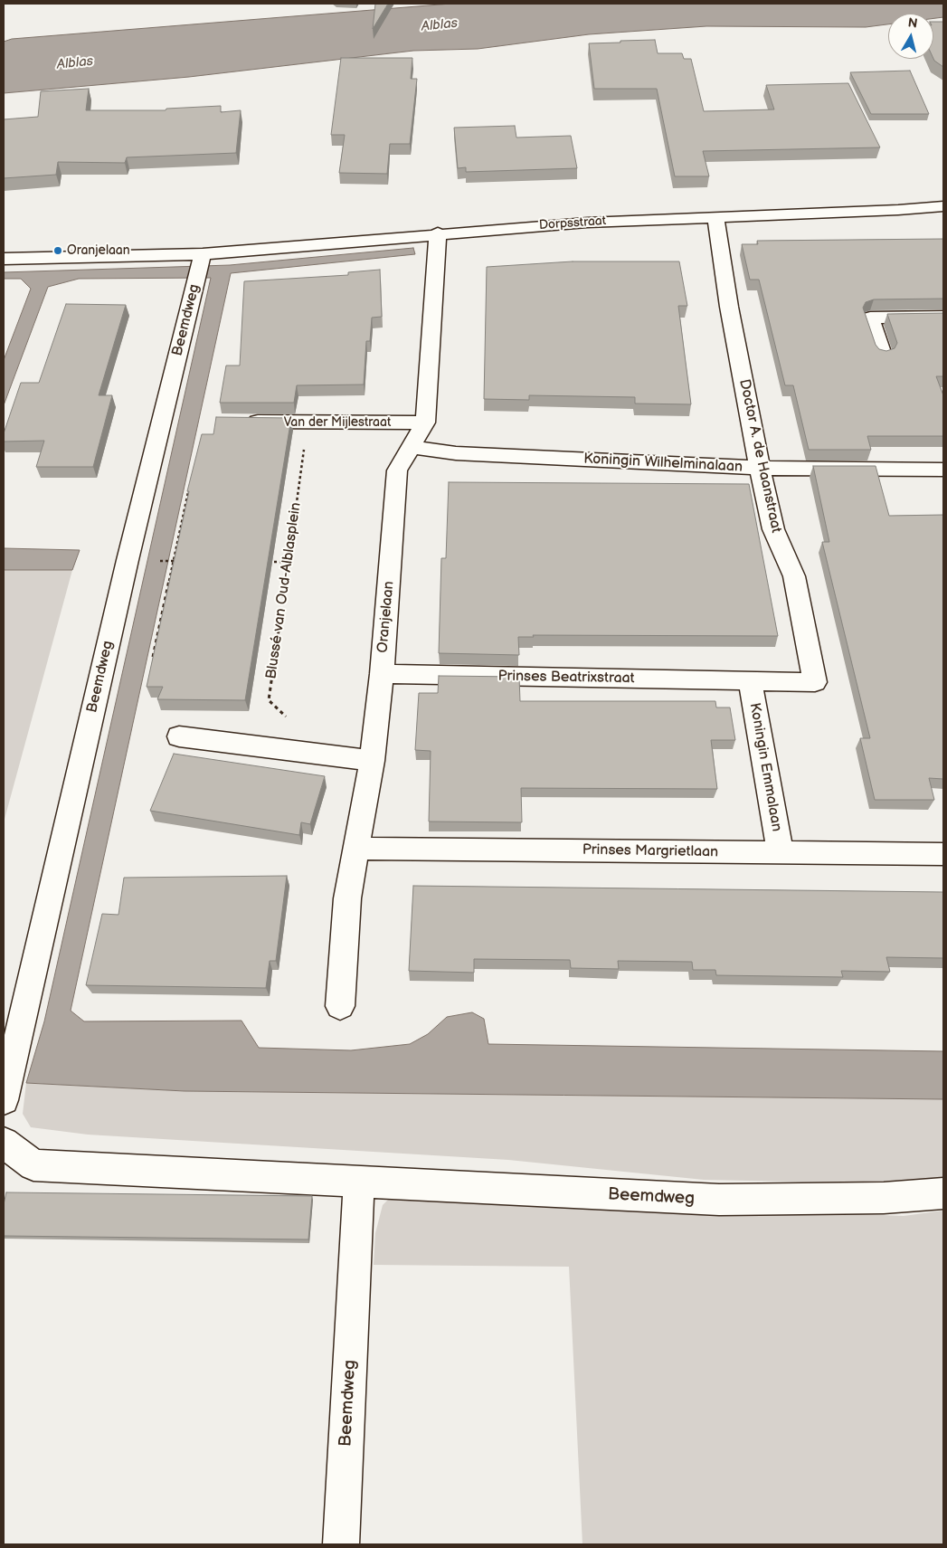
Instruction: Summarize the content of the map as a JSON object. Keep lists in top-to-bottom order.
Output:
{
  "streets": {
    "street": [
      "Dorpsstraat",
      "Beemdweg",
      "Van der Mijlestraat",
      "Doctor A. de Haanstraat",
      "Koningin Wilhelminalaan",
      "Oranjelaan",
      "Prinses Beatrixstraat",
      "Koningin Emmalaan",
      "Prinses Margrietlaan"
    ],
    "path": ["Blussé van Oud-Alblasplein"]
  },
  "crossings": [
    ["Dorpsstraat", "Beemdweg"],
    ["Dorpsstraat", "Doctor A. de Haanstraat"],
    ["Dorpsstraat", "Oranjelaan"],
    ["Van der Mijlestraat", "Blussé van Oud-Alblasplein"],
    ["Van der Mijlestraat", "Oranjelaan"],
    ["Doctor A. de Haanstraat", "Koningin Wilhelminalaan"],
    ["Doctor A. de Haanstraat", "Prinses Beatrixstraat"],
    ["Doctor A. de Haanstraat", "Koningin Emmalaan"],
    ["Koningin Wilhelminalaan", "Oranjelaan"],
    ["Oranjelaan", "Prinses Beatrixstraat"],
    ["Oranjelaan", "Prinses Margrietlaan"],
    ["Prinses Beatrixstraat", "Koningin Emmalaan"],
    ["Koningin Emmalaan", "Prinses Margrietlaan"]
  ],
  "water": ["Alblas"],
  "places": ["Oranjelaan"],
  "north": "top"
}
